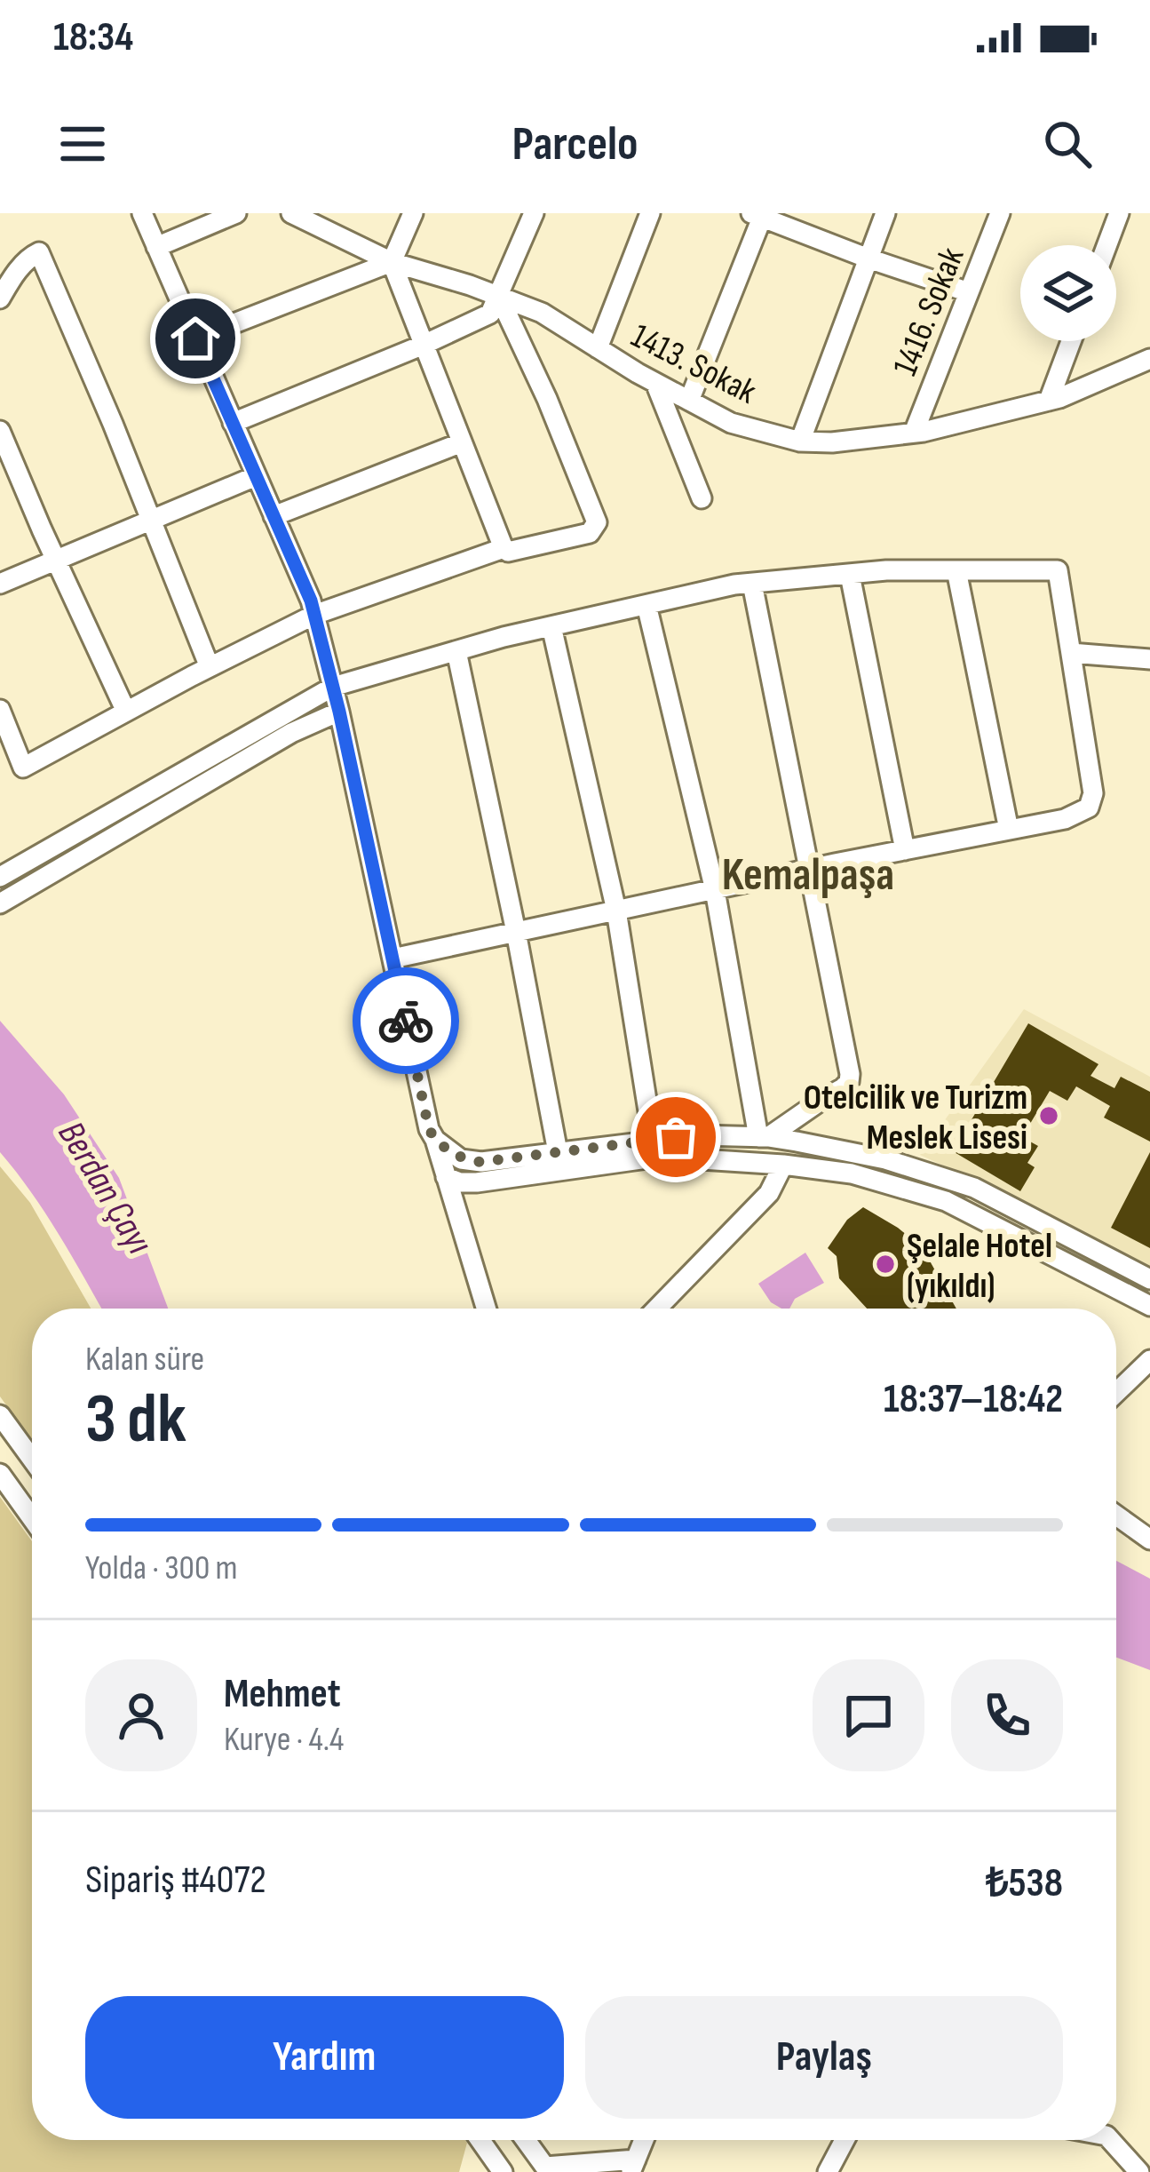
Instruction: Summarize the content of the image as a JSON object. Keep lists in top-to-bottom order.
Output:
{
  "streets": {
    "street": ["1416. Sokak", "1413. Sokak"]
  },
  "crossings": [
    ["1416. Sokak", "1413. Sokak"]
  ],
  "districts": ["Kemalpaşa"],
  "water": ["Berdan Çayı"],
  "places": ["Otelcilik ve Turizm Meslek Lisesi", "Şelale Hotel (yıkıldı)"],
  "page": {
    "status": "18:34",
    "header": "Parcelo",
    "heading": ["3 dk", "Kalan süre", "18:37–18:42"],
    "panel": [
      "Mehmet",
      "Kurye · 4.4",
      "Sipariş #4072",
      "₺538"
    ],
    "bar": "Yolda · 300 m",
    "buttons": ["Yardım", "Paylaş"]
  }
}
